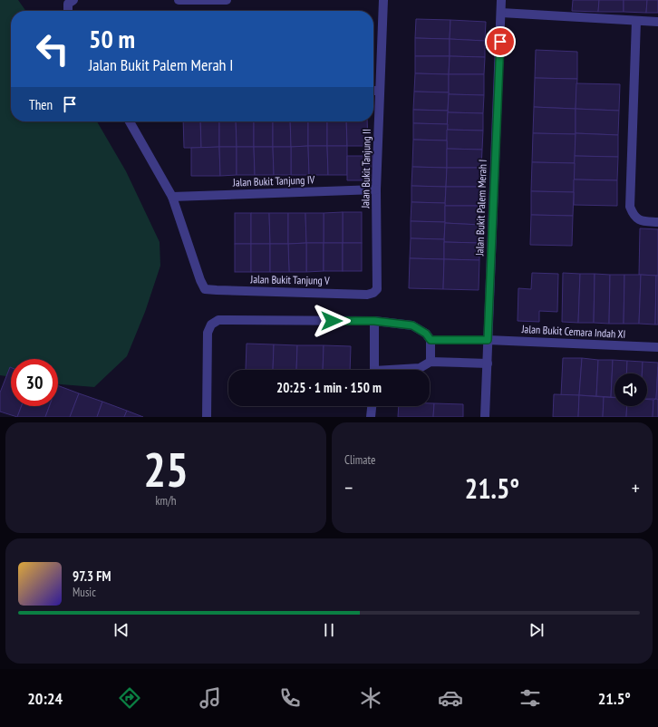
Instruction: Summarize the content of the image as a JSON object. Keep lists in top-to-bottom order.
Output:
{
  "streets": {
    "street": [
      "Jalan Bukit Tanjung II",
      "Jalan Bukit Tanjung IV",
      "Jalan Bukit Palem Merah I",
      "Jalan Bukit Tanjung V",
      "Jalan Bukit Cemara Indah XI"
    ]
  },
  "crossings": [
    ["Jalan Bukit Tanjung II", "Jalan Bukit Tanjung IV"],
    ["Jalan Bukit Tanjung II", "Jalan Bukit Tanjung V"],
    ["Jalan Bukit Tanjung IV", "Jalan Bukit Tanjung V"],
    ["Jalan Bukit Palem Merah I", "Jalan Bukit Cemara Indah XI"]
  ],
  "page": {
    "turn": ["50 m", "Jalan Bukit Palem Merah I"],
    "then": "Then",
    "limit": "30",
    "trip": "20:25 · 1 min · 150 m",
    "tile": [
      ["25", "km/h"],
      "Climate"
    ],
    "heat": ["−", "21.5°", "+"],
    "song": ["97.3 FM", "Music"],
    "tabs": ["20:24", "21.5°"]
  }
}
